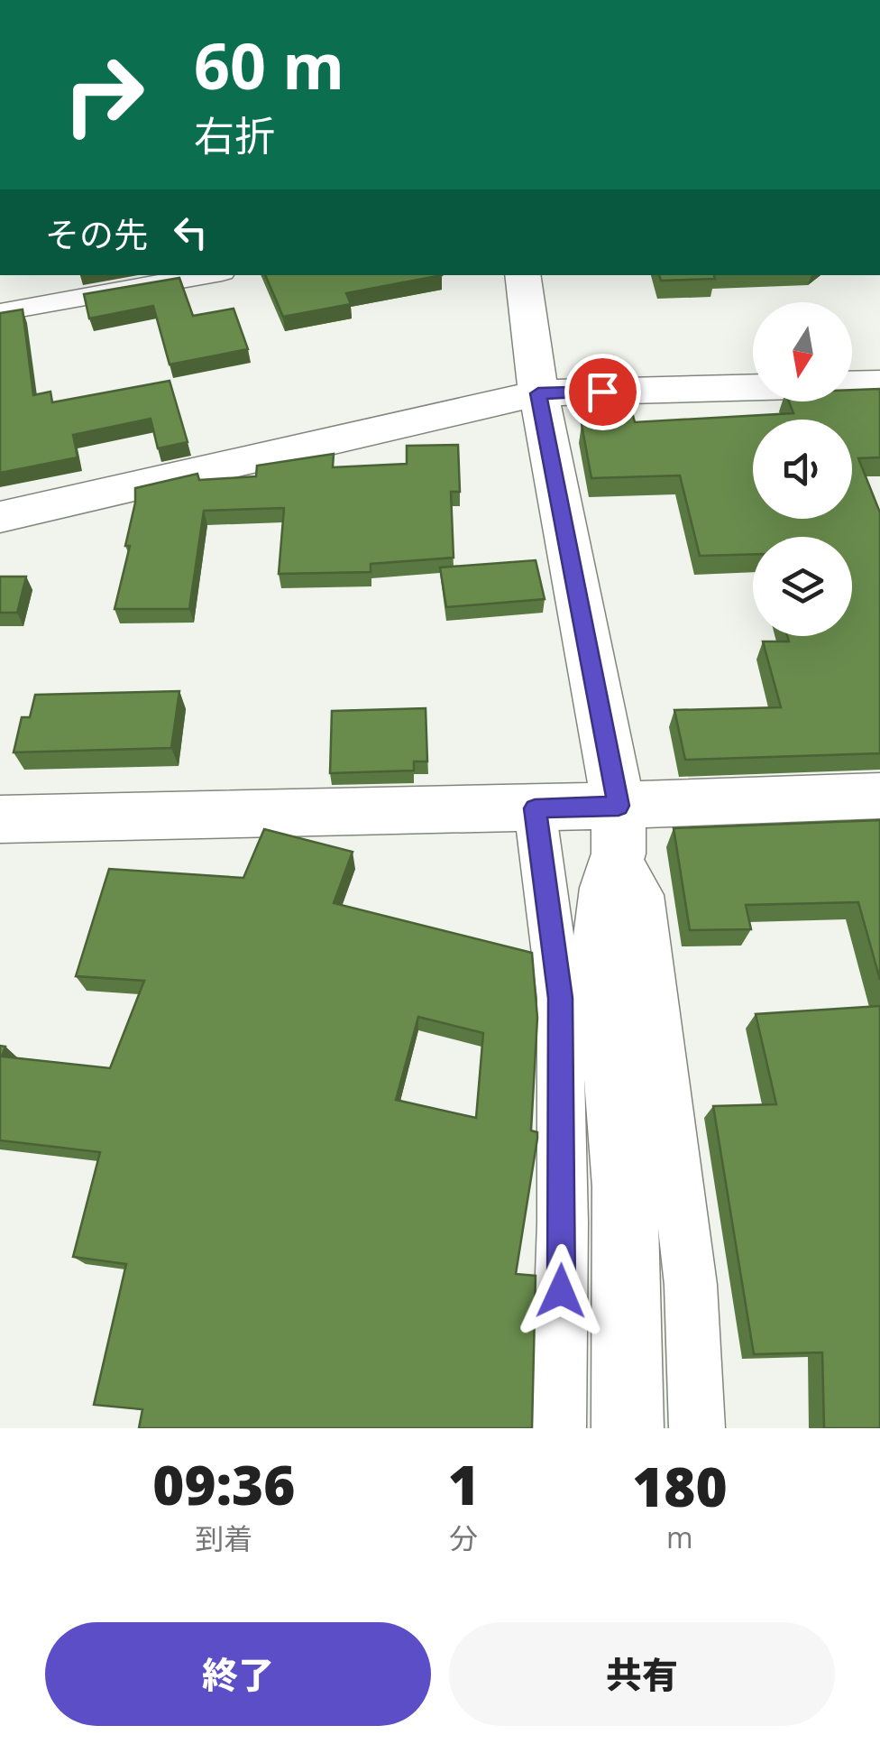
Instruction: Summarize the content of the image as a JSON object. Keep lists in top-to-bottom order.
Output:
{
  "north": "bottom",
  "page": {
    "turn": ["60 m", "右折"],
    "then": "その先",
    "eta": [
      "09:36",
      "到着",
      "1",
      "分",
      "180",
      "m"
    ],
    "buttons": ["終了", "共有"]
  }
}
